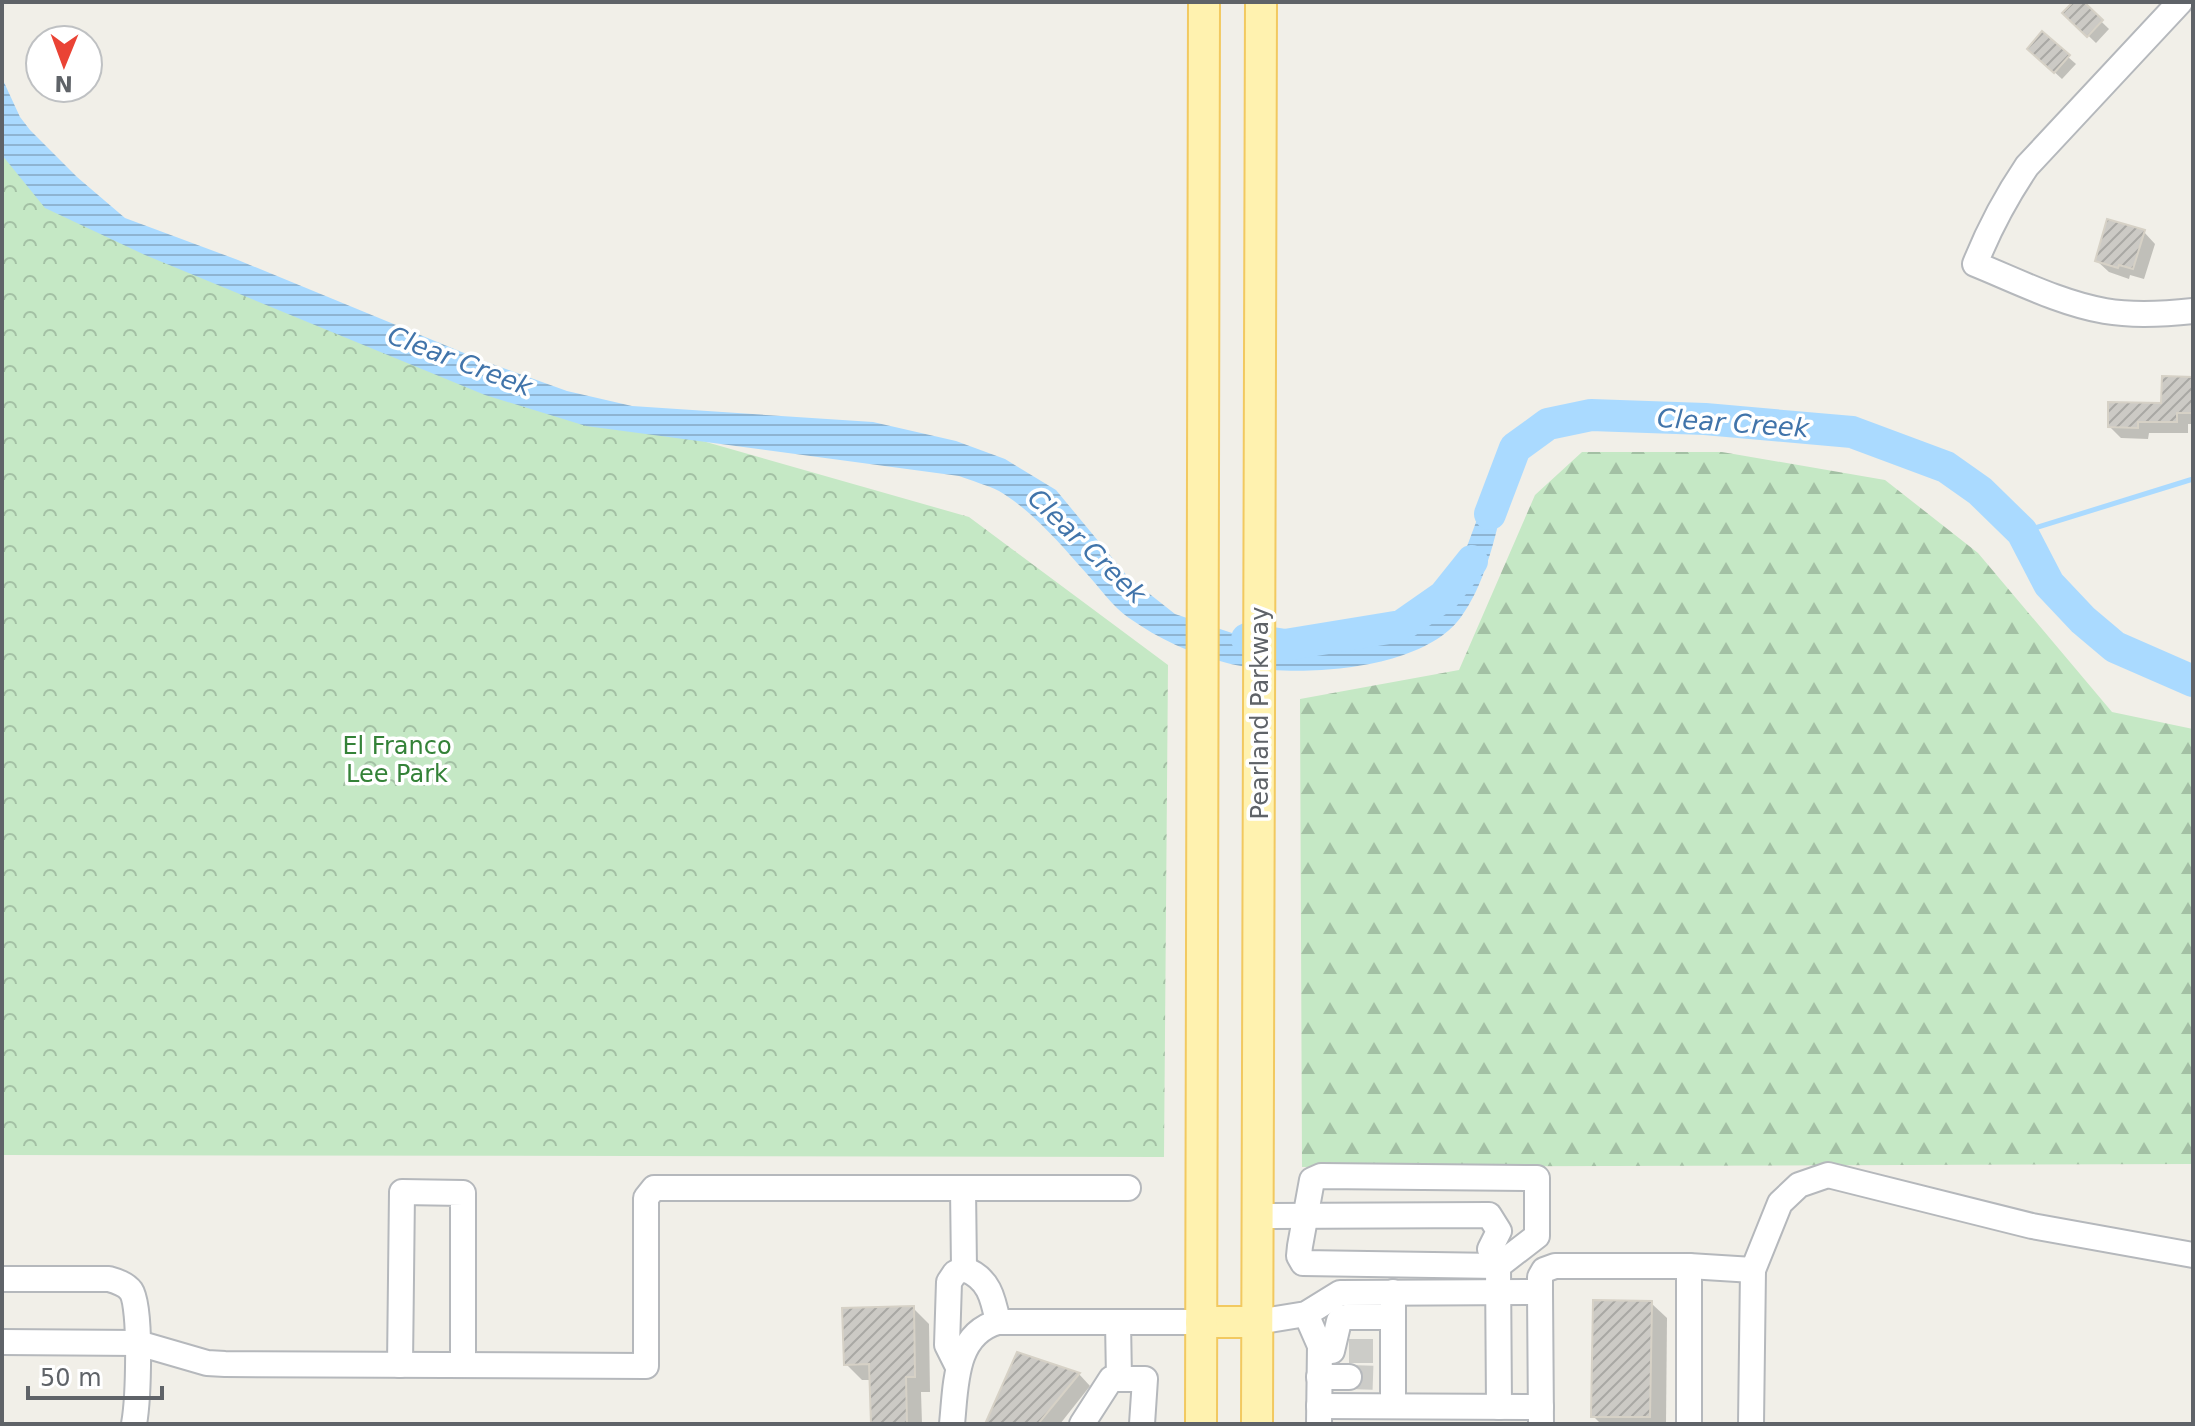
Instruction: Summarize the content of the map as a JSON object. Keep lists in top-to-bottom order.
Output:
{
  "streets": {
    "main road": ["Pearland Parkway"]
  },
  "water": ["Clear Creek"],
  "parks": ["El Franco Lee Park"],
  "scale_bar": "50 m",
  "north": "bottom"
}
